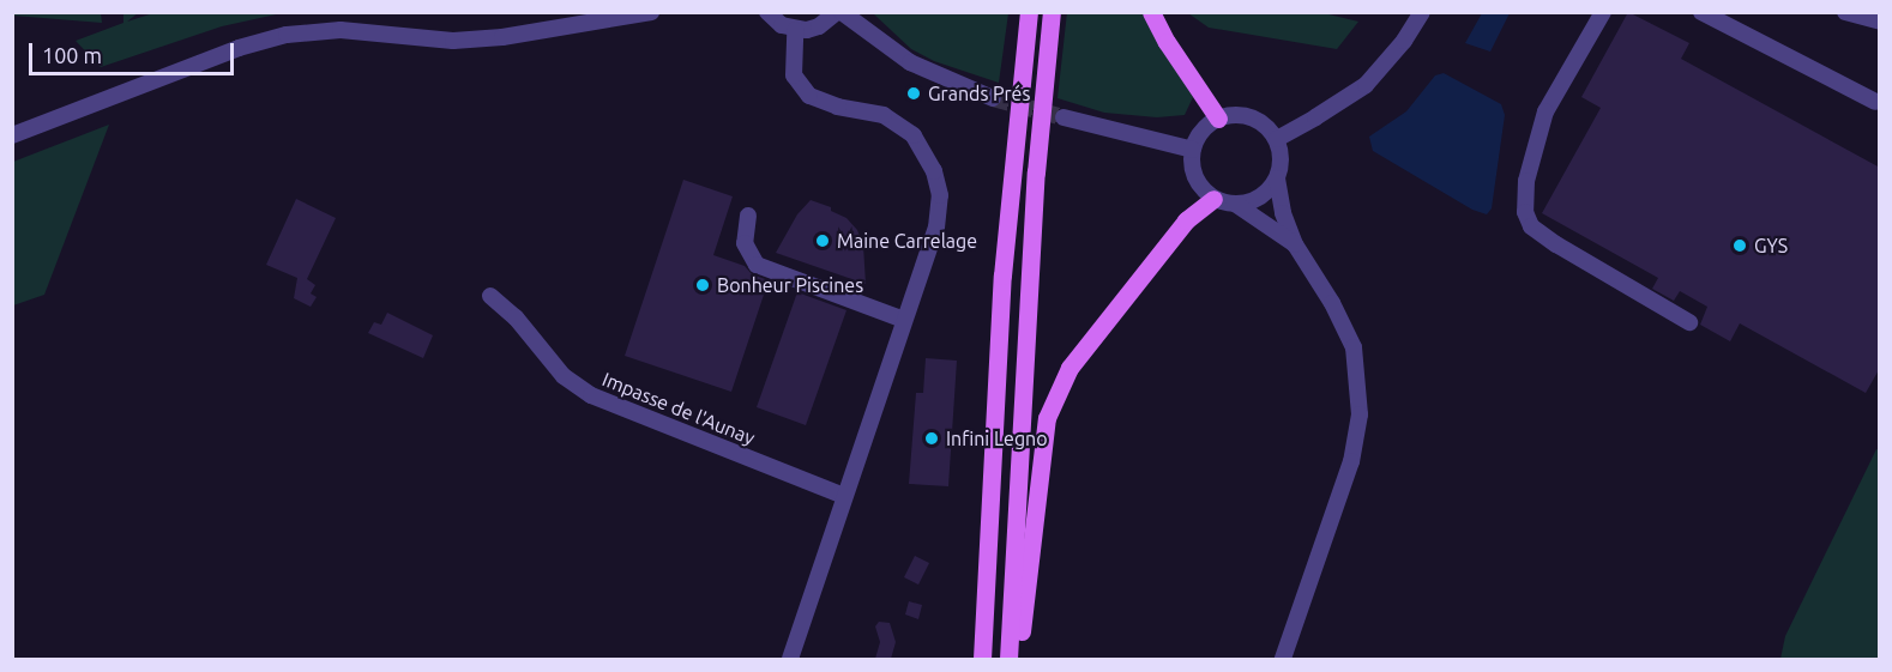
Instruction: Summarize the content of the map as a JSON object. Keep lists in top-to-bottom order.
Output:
{
  "streets": {
    "street": ["Impasse de l'Aunay"]
  },
  "places": [
    "Grands Prés",
    "Maine Carrelage",
    "GYS",
    "Bonheur Piscines",
    "Infini Legno"
  ],
  "scale_bar": "100 m"
}
